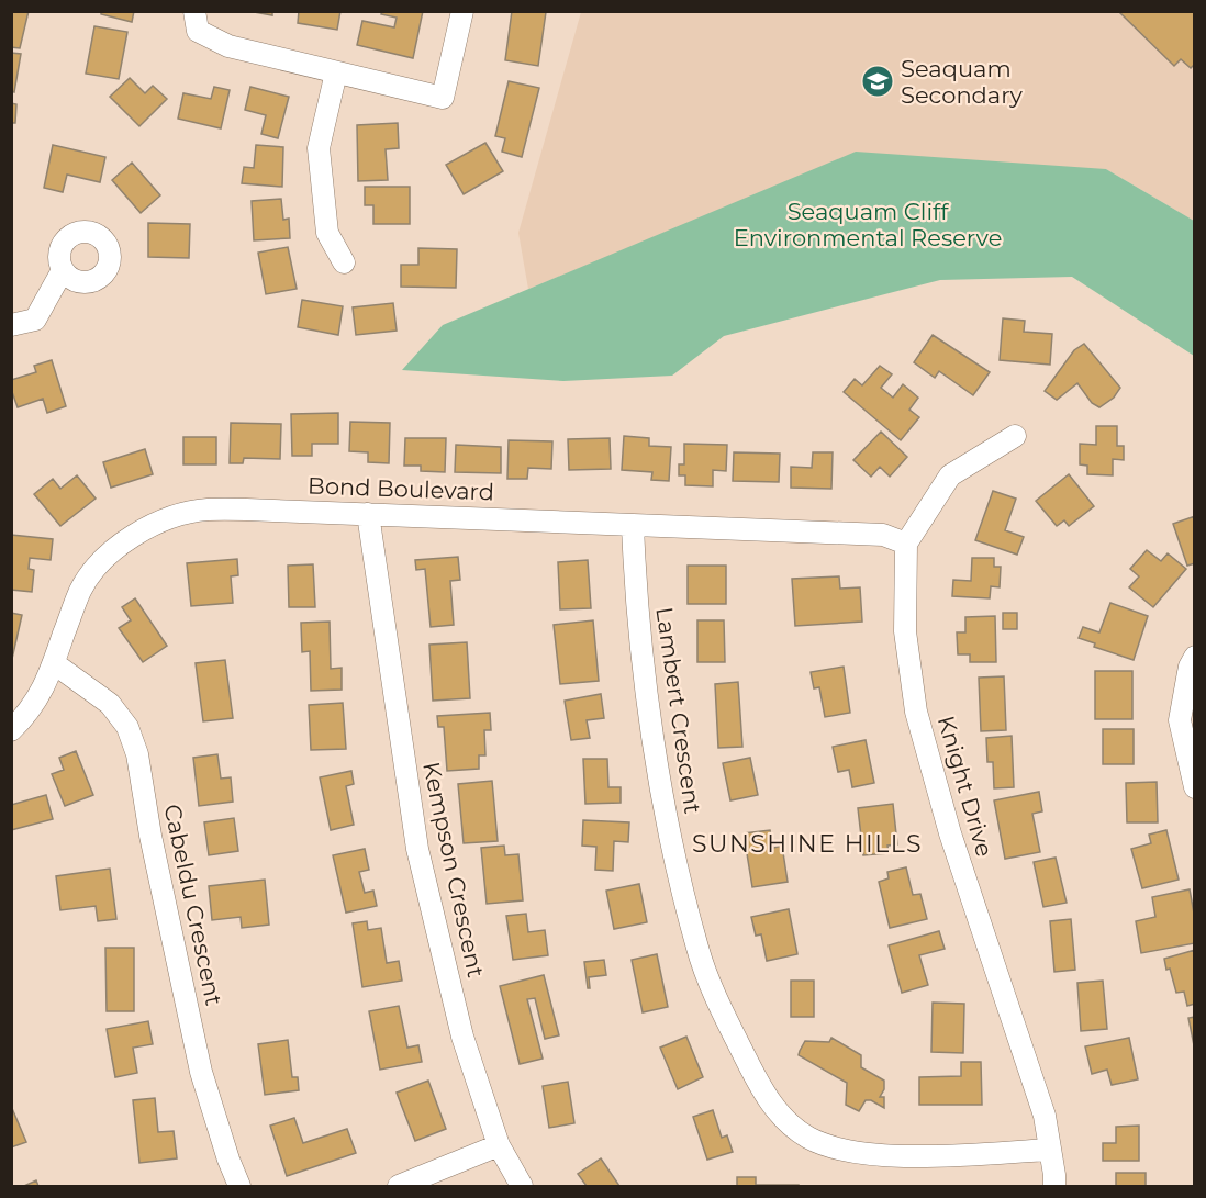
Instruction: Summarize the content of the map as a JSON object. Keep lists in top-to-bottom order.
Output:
{
  "streets": {
    "street": [
      "Bond Boulevard",
      "Lambert Crescent",
      "Knight Drive",
      "Kempson Crescent",
      "Cabeldu Crescent"
    ]
  },
  "crossings": [
    ["Bond Boulevard", "Lambert Crescent"],
    ["Bond Boulevard", "Knight Drive"],
    ["Bond Boulevard", "Kempson Crescent"],
    ["Bond Boulevard", "Cabeldu Crescent"],
    ["Lambert Crescent", "Knight Drive"]
  ],
  "districts": ["SUNSHINE HILLS"],
  "parks": ["Seaquam Cliff Environmental Reserve"],
  "places": {
    "school or university": ["Seaquam Secondary"]
  }
}
